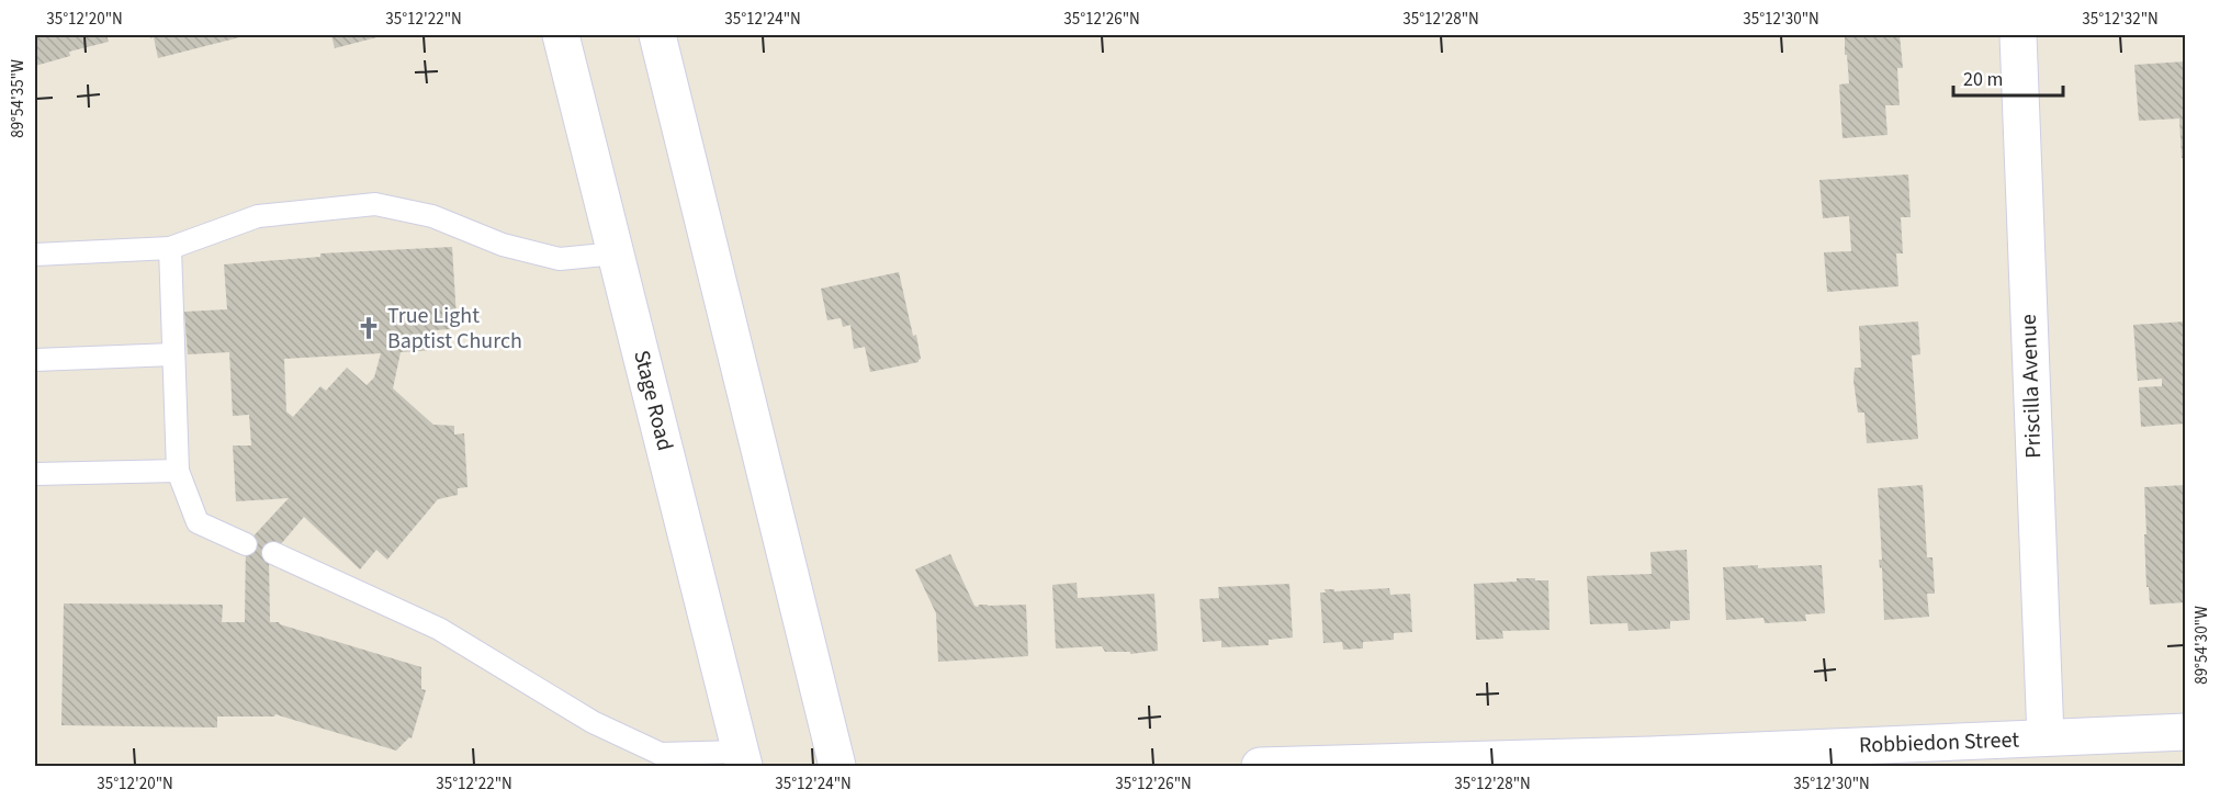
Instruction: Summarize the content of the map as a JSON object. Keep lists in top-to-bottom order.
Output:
{
  "streets": {
    "street": ["Priscilla Avenue", "Stage Road", "Robbiedon Street"]
  },
  "crossings": [
    ["Priscilla Avenue", "Robbiedon Street"]
  ],
  "places": {
    "church": ["True Light Baptist Church"]
  },
  "scale_bar": "20 m",
  "coordinates": [
    "35°12'20\"N",
    "35°12'22\"N",
    "35°12'24\"N",
    "35°12'26\"N",
    "35°12'28\"N",
    "35°12'30\"N",
    "35°12'32\"N",
    "89°54'35\"W",
    "89°54'30\"W"
  ]
}
